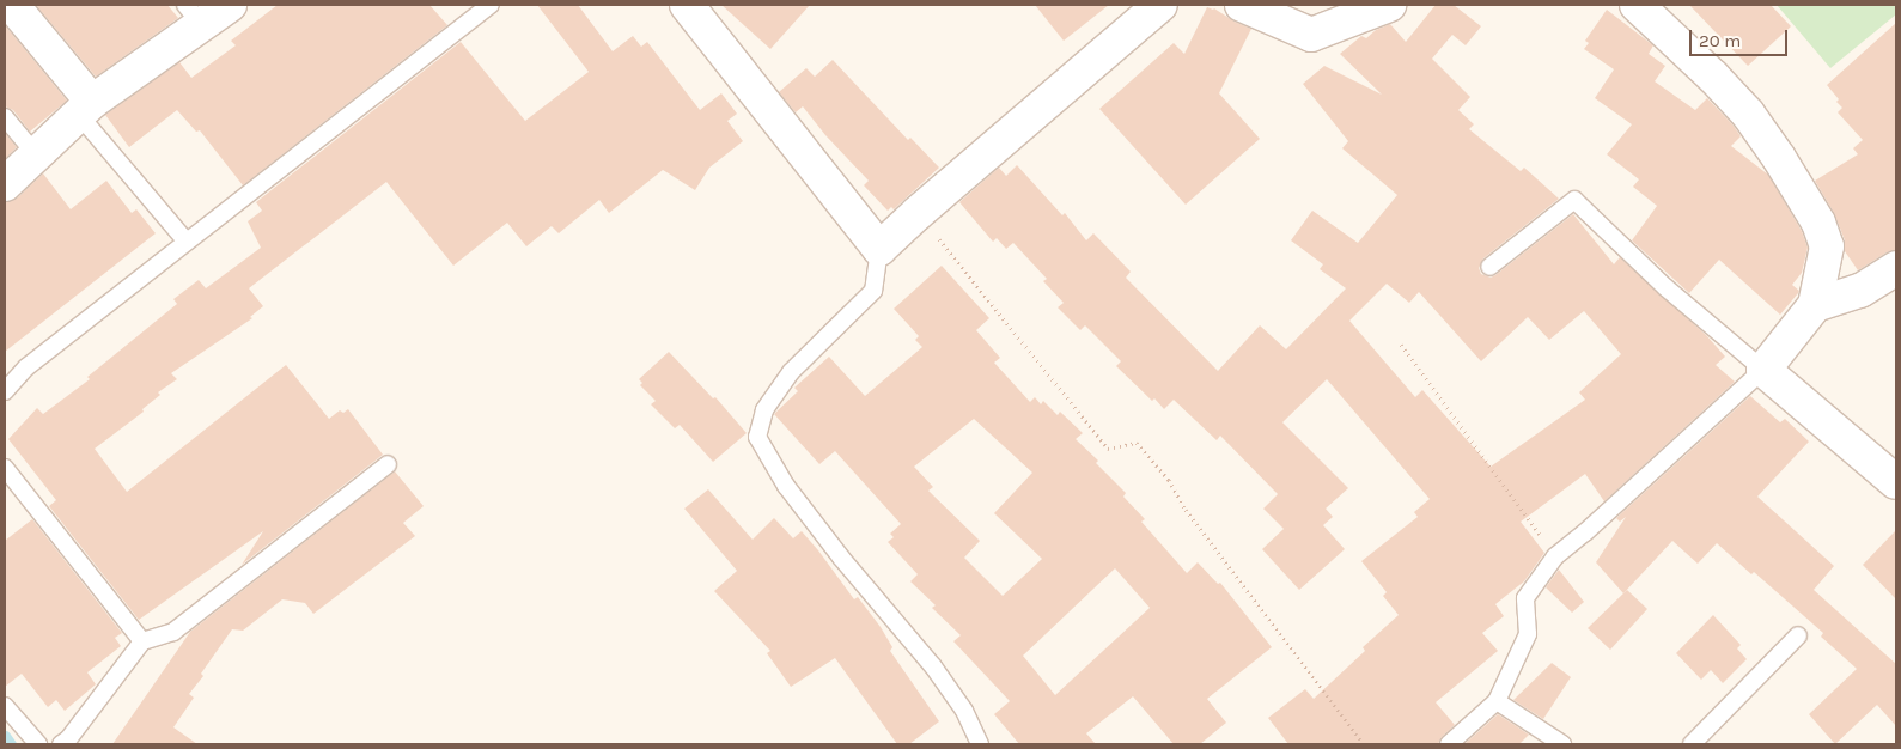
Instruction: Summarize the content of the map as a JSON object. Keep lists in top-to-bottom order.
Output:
{
  "scale_bar": "20 m"
}
